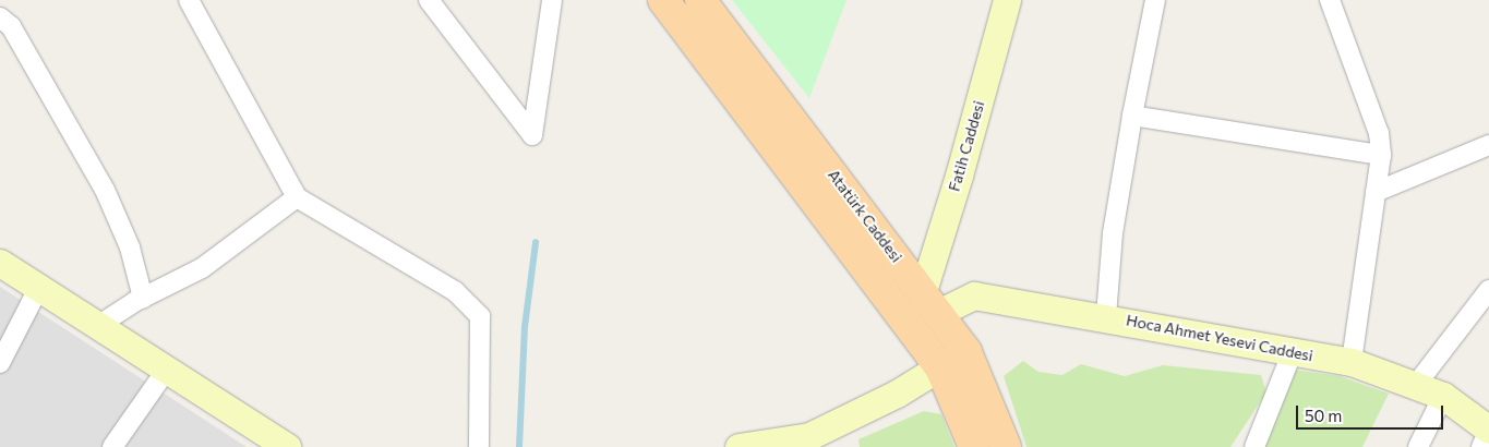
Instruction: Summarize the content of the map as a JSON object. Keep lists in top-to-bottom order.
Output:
{
  "streets": {
    "main road": ["Atatürk Caddesi"],
    "street": ["Fatih Caddesi", "Hoca Ahmet Yesevi Caddesi"]
  },
  "crossings": [
    ["Fatih Caddesi", "Atatürk Caddesi"],
    ["Fatih Caddesi", "Hoca Ahmet Yesevi Caddesi"],
    ["Atatürk Caddesi", "Hoca Ahmet Yesevi Caddesi"]
  ],
  "scale_bar": "50 m"
}
